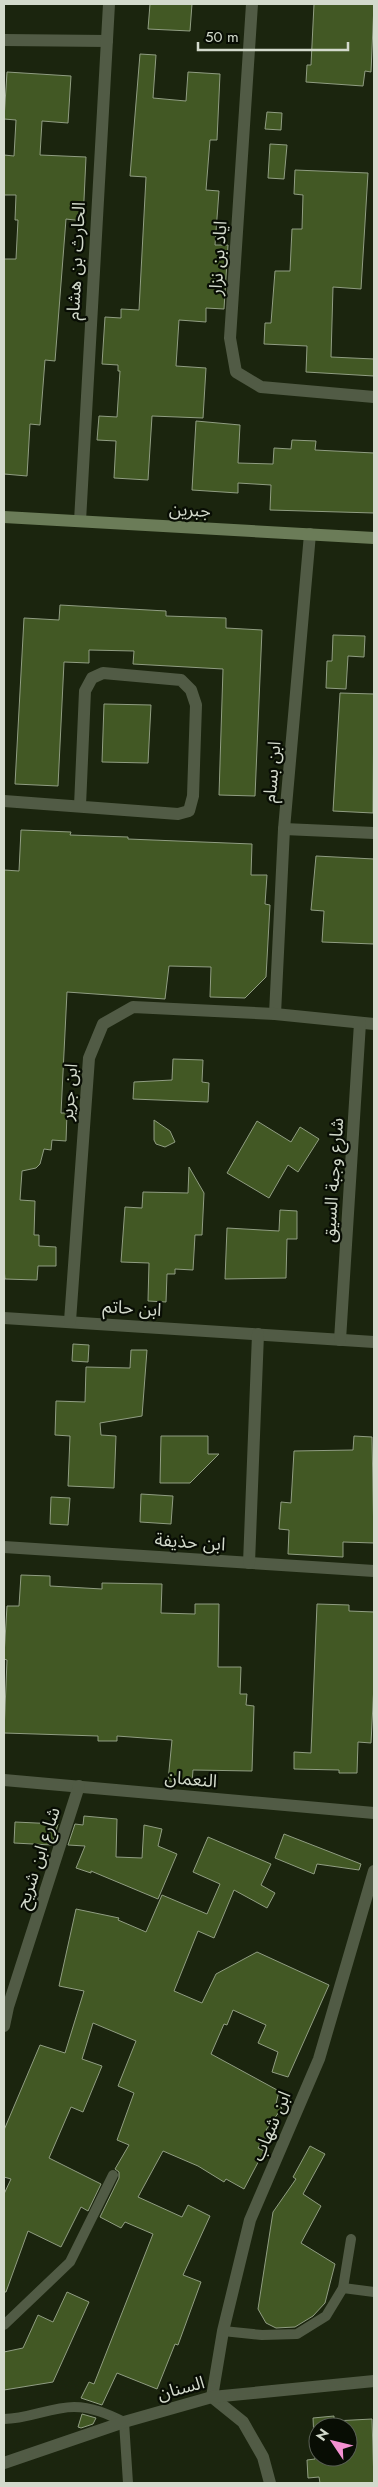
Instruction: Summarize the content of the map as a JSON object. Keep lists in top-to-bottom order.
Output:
{
  "streets": {
    "street": [
      "اياد بن نزار",
      "الحارث بن هشام",
      "جبرين",
      "ابن بسام",
      "ابن جرير",
      "شارع وجبة السيق",
      "ابن حاتم",
      "ابن حذيفة",
      "النعمان",
      "شارع ابن شريح",
      "ابن شهاب",
      "السنان"
    ]
  },
  "crossings": [
    ["الحارث بن هشام", "جبرين"],
    ["جبرين", "ابن بسام"],
    ["ابن بسام", "ابن جرير"],
    ["ابن جرير", "شارع وجبة السيق"],
    ["ابن جرير", "ابن حاتم"],
    ["شارع وجبة السيق", "ابن حاتم"],
    ["النعمان", "شارع ابن شريح"],
    ["ابن شهاب", "السنان"]
  ],
  "scale_bar": "50 m",
  "north": "top left"
}
